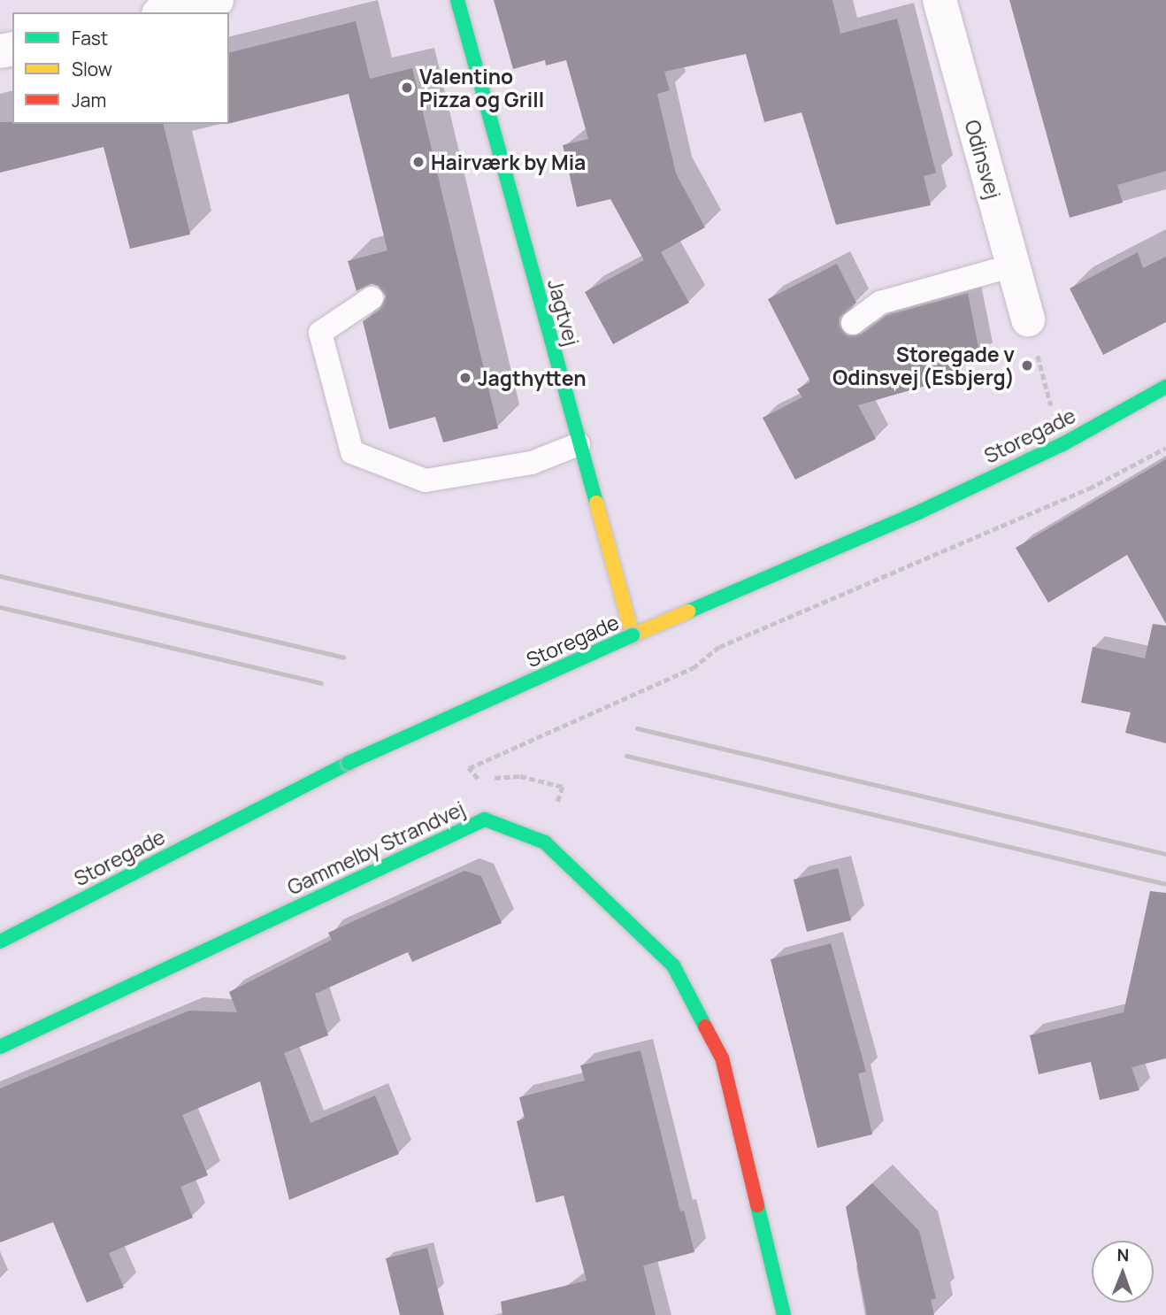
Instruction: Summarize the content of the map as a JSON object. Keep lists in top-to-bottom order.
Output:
{
  "streets": {
    "street": [
      "Odinsvej",
      "Jagtvej",
      "Storegade",
      "Gammelby Strandvej"
    ]
  },
  "crossings": [
    ["Jagtvej", "Storegade"]
  ],
  "places": [
    "Valentino Pizza og Grill",
    "Hairværk by Mia",
    "Storegade v Odinsvej (Esbjerg)",
    "Jagthytten"
  ],
  "legend": ["Fast", "Slow", "Jam"],
  "north": "top"
}
